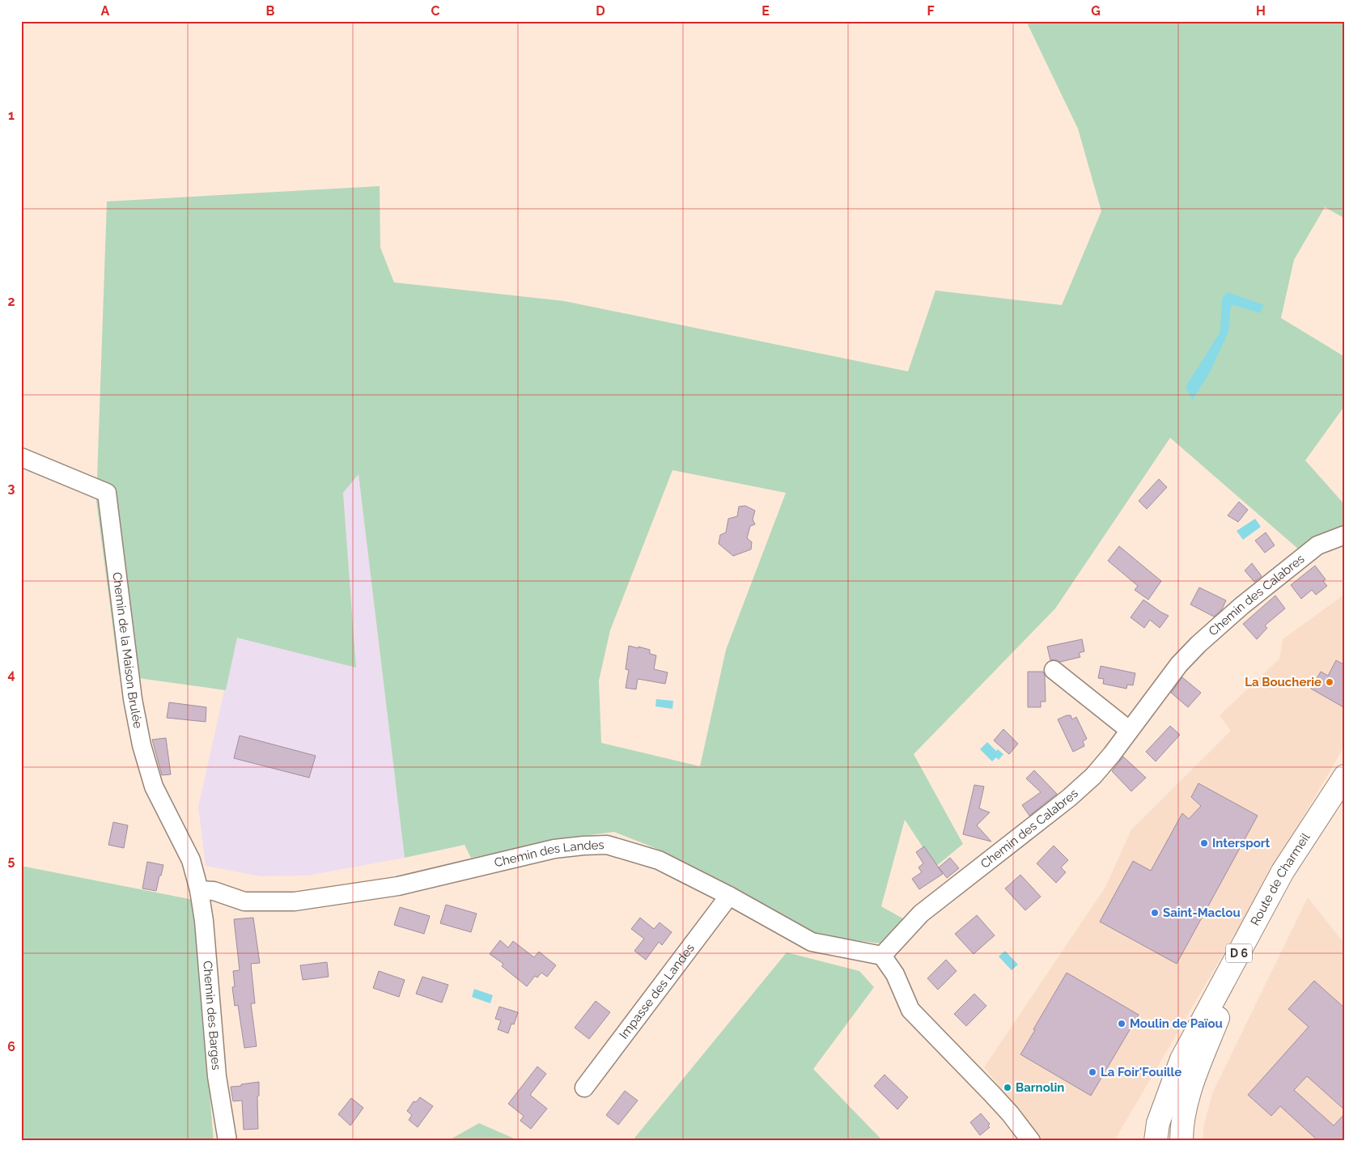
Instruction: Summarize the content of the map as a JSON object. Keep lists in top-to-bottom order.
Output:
{
  "streets": {
    "main road": ["Route de Charmeil", "D 6"],
    "street": [
      "Chemin des Calabres",
      "Chemin de la Maison Brulée",
      "Chemin des Landes",
      "Impasse des Landes",
      "Chemin des Barges"
    ]
  },
  "crossings": [
    ["Chemin des Calabres", "Chemin des Landes"],
    ["Chemin de la Maison Brulée", "Chemin des Landes"],
    ["Chemin de la Maison Brulée", "Chemin des Barges"],
    ["Chemin des Landes", "Impasse des Landes"],
    ["Chemin des Landes", "Chemin des Barges"]
  ],
  "places": [
    "La Boucherie",
    "Intersport",
    "Saint-Maclou",
    "Moulin de Païou",
    "La Foir'Fouille",
    "Barnolin"
  ],
  "grid": {
    "columns": [
      "A",
      "B",
      "C",
      "D",
      "E",
      "F",
      "G",
      "H"
    ],
    "rows": [
      "1",
      "2",
      "3",
      "4",
      "5",
      "6"
    ]
  }
}
